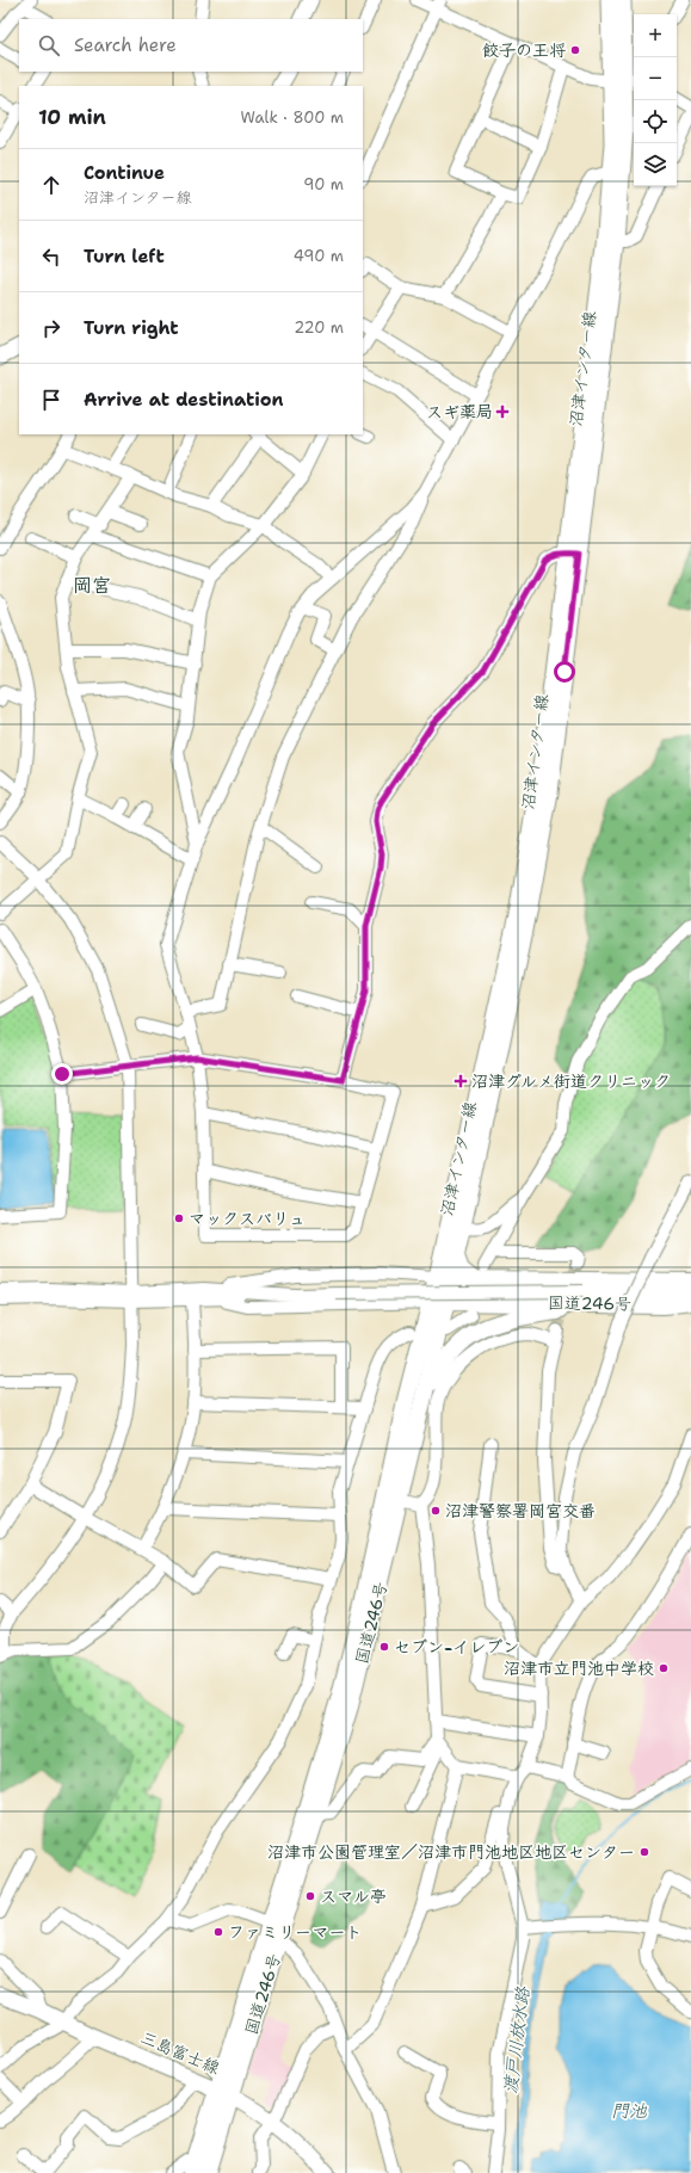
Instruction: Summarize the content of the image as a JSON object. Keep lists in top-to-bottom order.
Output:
{
  "streets": {
    "highway": ["国道246号"],
    "main road": ["沼津インター線", "三島富士線"]
  },
  "crossings": [
    ["沼津インター線", "国道246号"],
    ["国道246号", "三島富士線"]
  ],
  "districts": ["岡宮"],
  "water": ["渡戸川放水路", "門池"],
  "places": {
    "other": [
      "餃子の王将",
      "マックスバリュ",
      "沼津警察署岡宮交番",
      "セブン-イレブン",
      "沼津市立門池中学校",
      "沼津市公園管理室／沼津市門池地区地区センター",
      "スマル亭",
      "ファミリーマート"
    ],
    "health": ["スギ薬局", "沼津グルメ街道クリニック"]
  },
  "page": {
    "map_buttons": ["+", "−"],
    "search": "Search here",
    "heading": ["10 min", "Walk · 800 m"],
    "list": [
      ["Continue", "沼津インター線", "90 m"],
      ["Turn left", "490 m"],
      ["Turn right", "220 m"],
      "Arrive at destination"
    ]
  }
}
